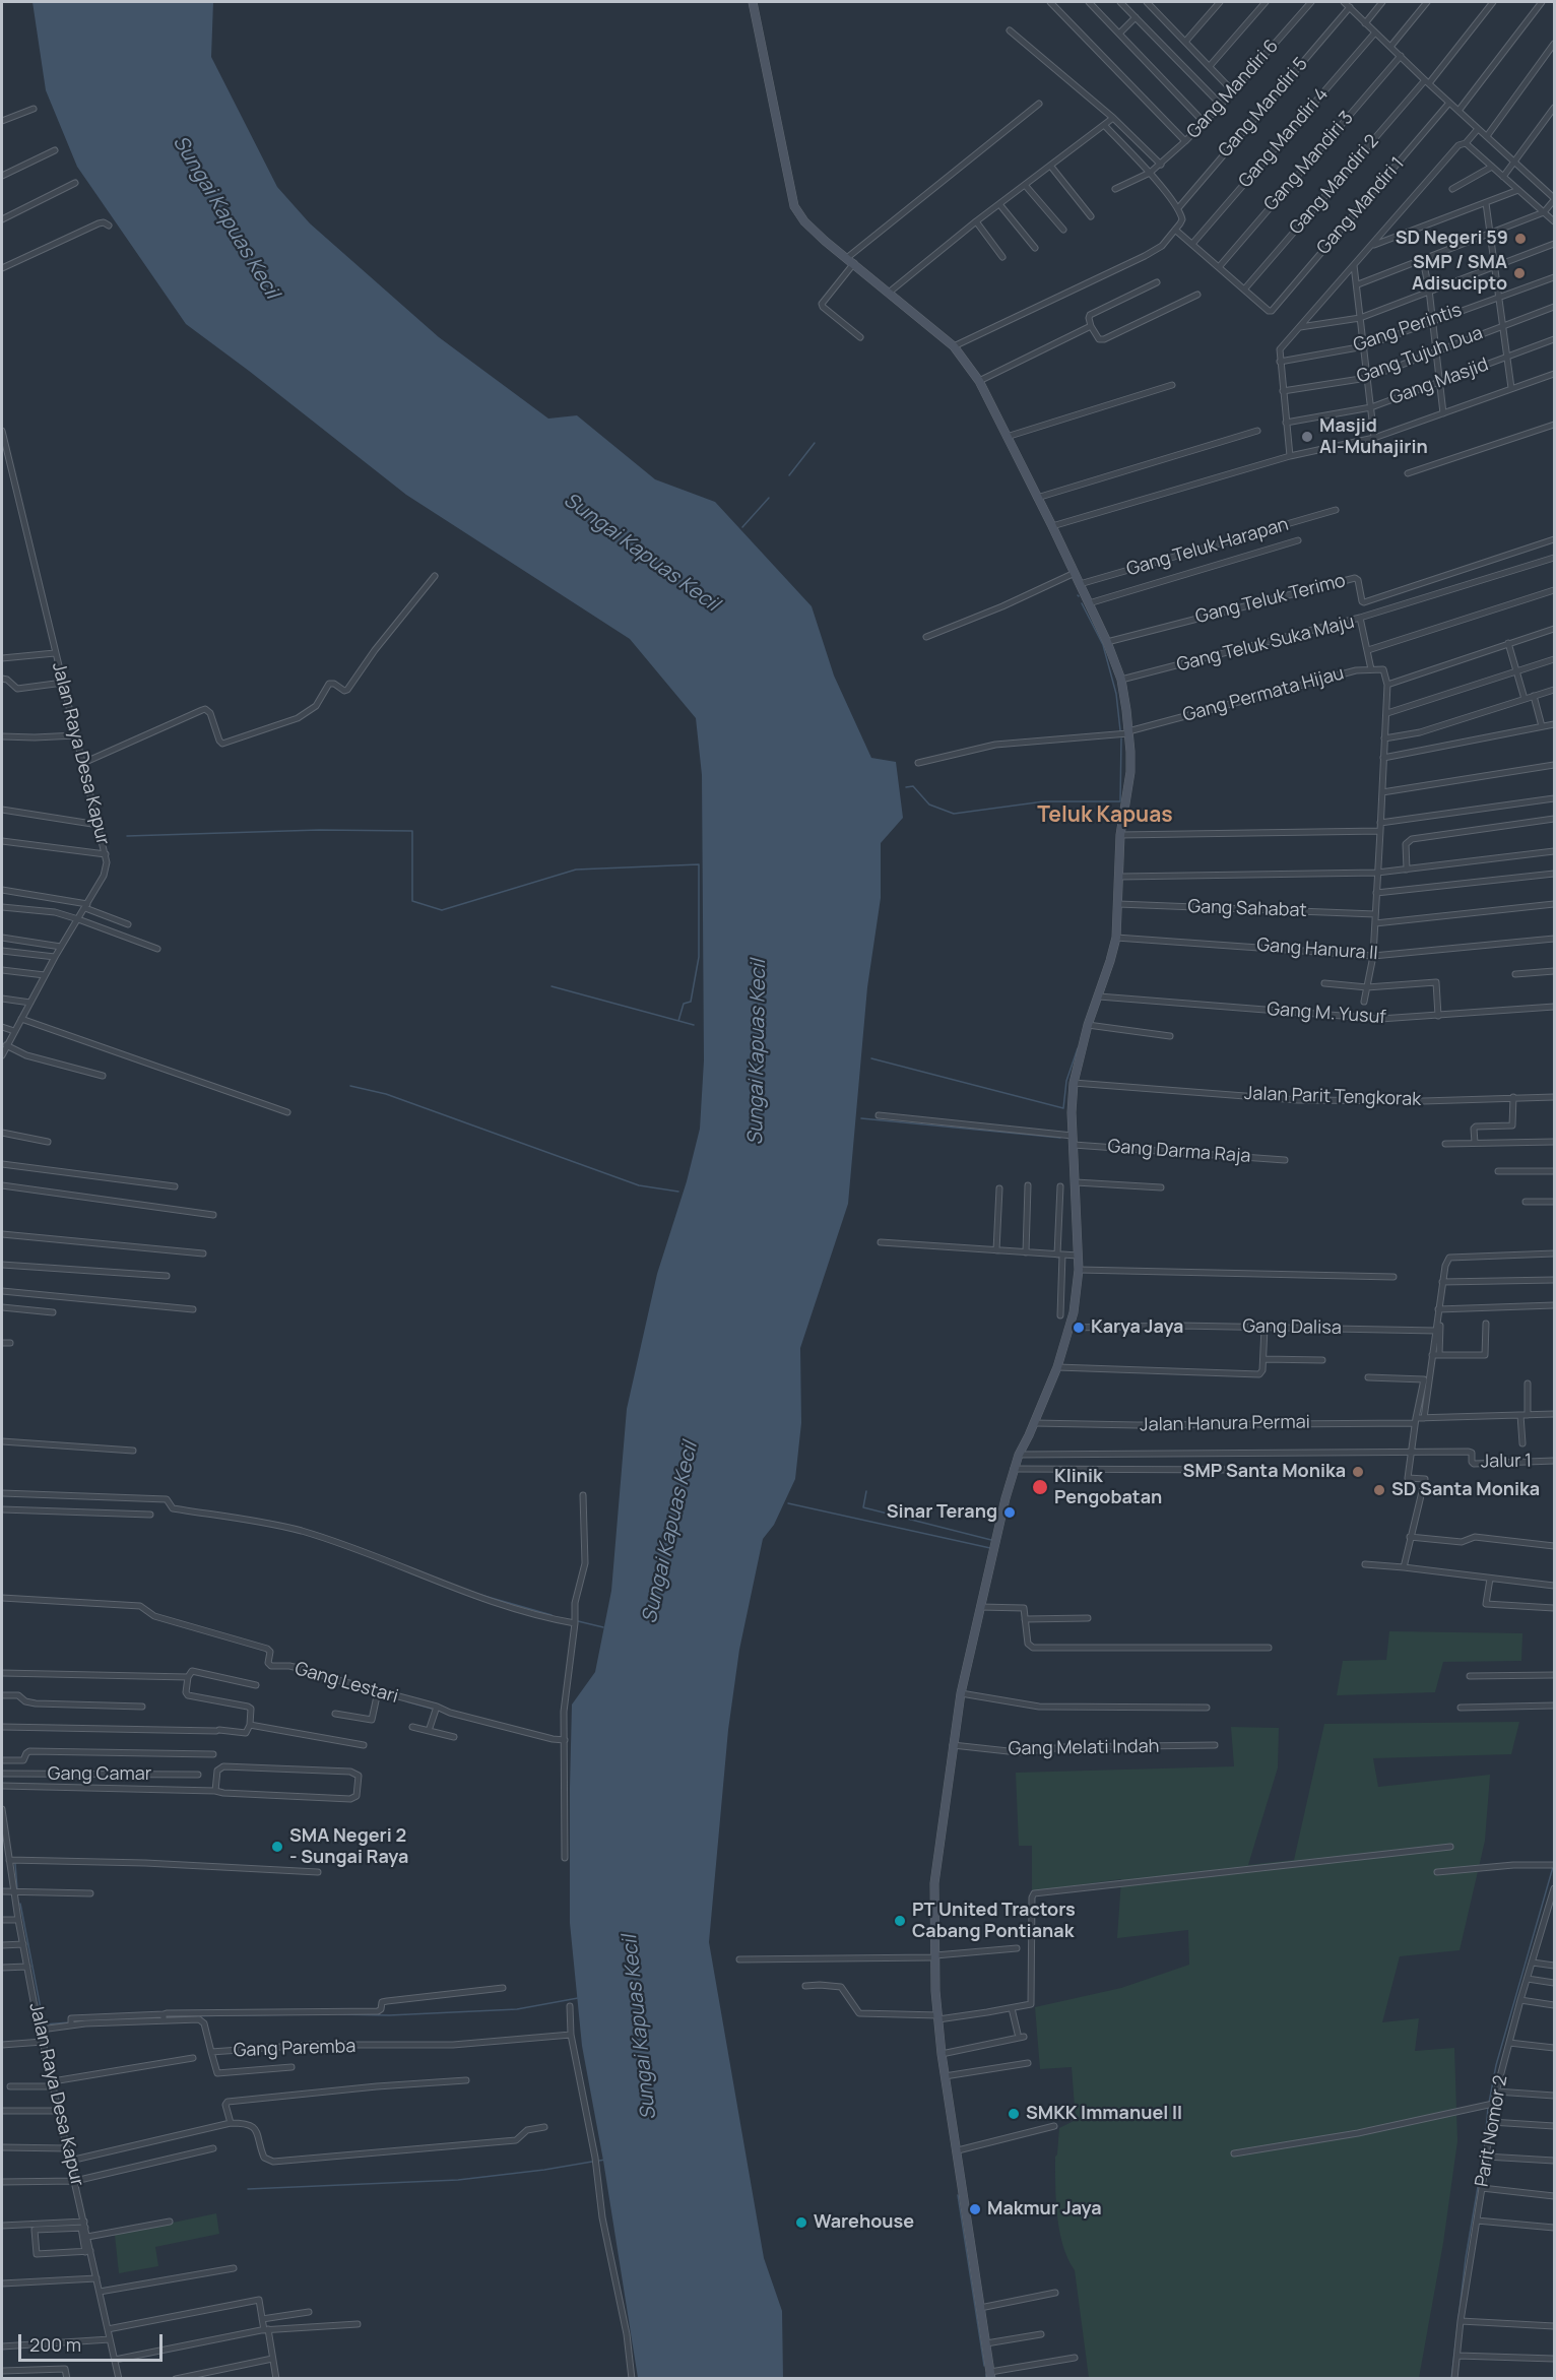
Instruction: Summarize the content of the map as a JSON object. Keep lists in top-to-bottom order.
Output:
{
  "streets": {
    "street": [
      "Gang Mandiri 6",
      "Gang Mandiri 5",
      "Gang Mandiri 4",
      "Gang Mandiri 3",
      "Gang Mandiri 2",
      "Gang Mandiri 1",
      "Gang Perintis",
      "Gang Tujuh Dua",
      "Gang Masjid",
      "Gang Teluk Harapan",
      "Gang Teluk Terimo",
      "Gang Teluk Suka Maju",
      "Gang Permata Hijau",
      "Jalan Raya Desa Kapur",
      "Gang Sahabat",
      "Gang Hanura II",
      "Gang M. Yusuf",
      "Jalan Parit Tengkorak",
      "Gang Darma Raja",
      "Gang Dalisa",
      "Jalan Hanura Permai",
      "Jalur 1",
      "Gang Lestari",
      "Gang Melati Indah",
      "Gang Camar",
      "Gang Paremba",
      "Parit Nomor 2"
    ]
  },
  "crossings": [
    ["Gang Mandiri 2", "Gang Mandiri 1"],
    ["Gang Teluk Suka Maju", "Gang Permata Hijau"]
  ],
  "districts": ["Teluk Kapuas"],
  "water": ["Sungai Kapuas Kecil"],
  "places": [
    "SD Negeri 59",
    "SMP / SMA Adisucipto",
    "Masjid Al-Muhajirin",
    "Karya Jaya",
    "SMP Santa Monika",
    "Klinik Pengobatan",
    "SD Santa Monika",
    "Sinar Terang",
    "SMA Negeri 2 - Sungai Raya",
    "PT United Tractors Cabang Pontianak",
    "SMKK Immanuel II",
    "Makmur Jaya",
    "Warehouse"
  ],
  "scale_bar": "200 m"
}
